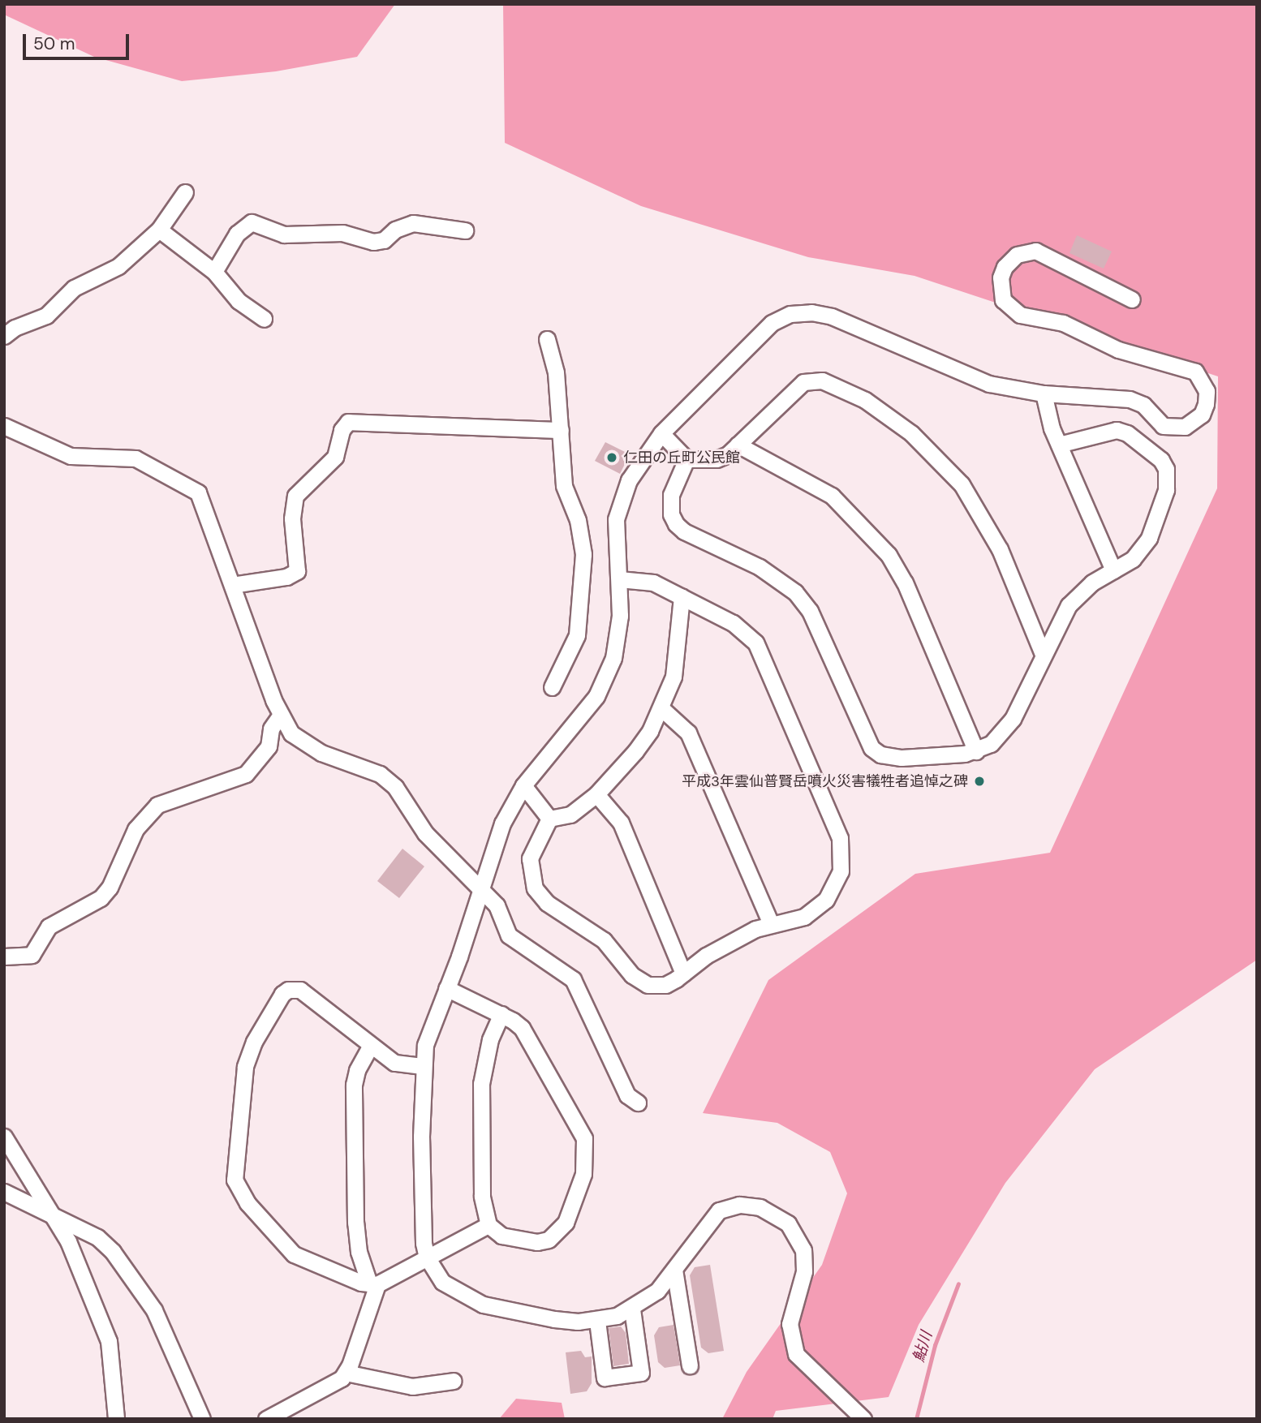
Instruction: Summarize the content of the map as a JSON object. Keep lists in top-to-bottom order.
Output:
{
  "water": ["鮎川"],
  "places": ["仁田の丘町公民館", "平成3年雲仙普賢岳噴火災害犠牲者追悼之碑"],
  "scale_bar": "50 m"
}
